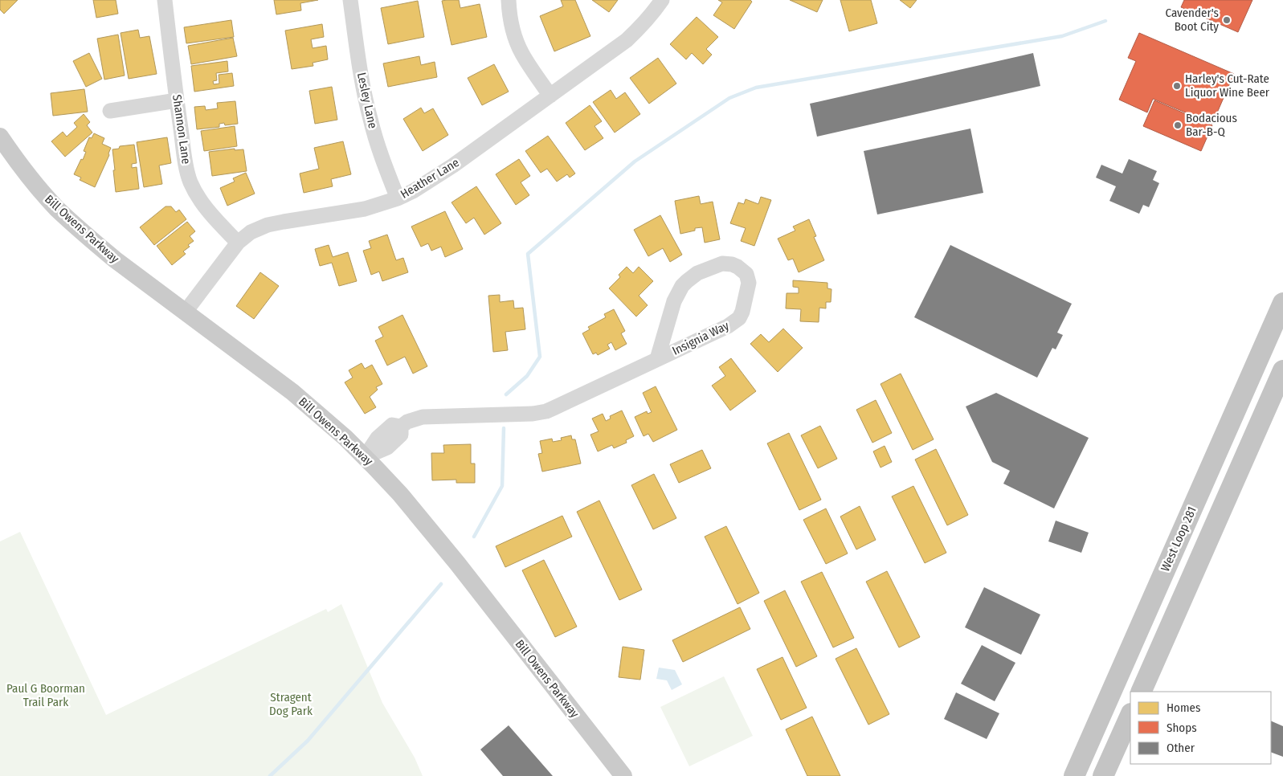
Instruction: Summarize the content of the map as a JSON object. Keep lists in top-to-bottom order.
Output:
{
  "streets": {
    "highway": ["West Loop 281"],
    "main road": ["Bill Owens Parkway"],
    "street": [
      "Lesley Lane",
      "Shannon Lane",
      "Heather Lane",
      "Insignia Way"
    ]
  },
  "crossings": [
    ["Lesley Lane", "Heather Lane"],
    ["Shannon Lane", "Heather Lane"],
    ["Heather Lane", "Bill Owens Parkway"],
    ["Bill Owens Parkway", "Insignia Way"]
  ],
  "parks": ["Paul G Boorman Trail Park", "Stragent Dog Park"],
  "places": ["Cavender's Boot City", "Harley's Cut-Rate Liquor Wine Beer", "Bodacious Bar-B-Q"],
  "legend": ["Homes", "Shops", "Other"]
}
